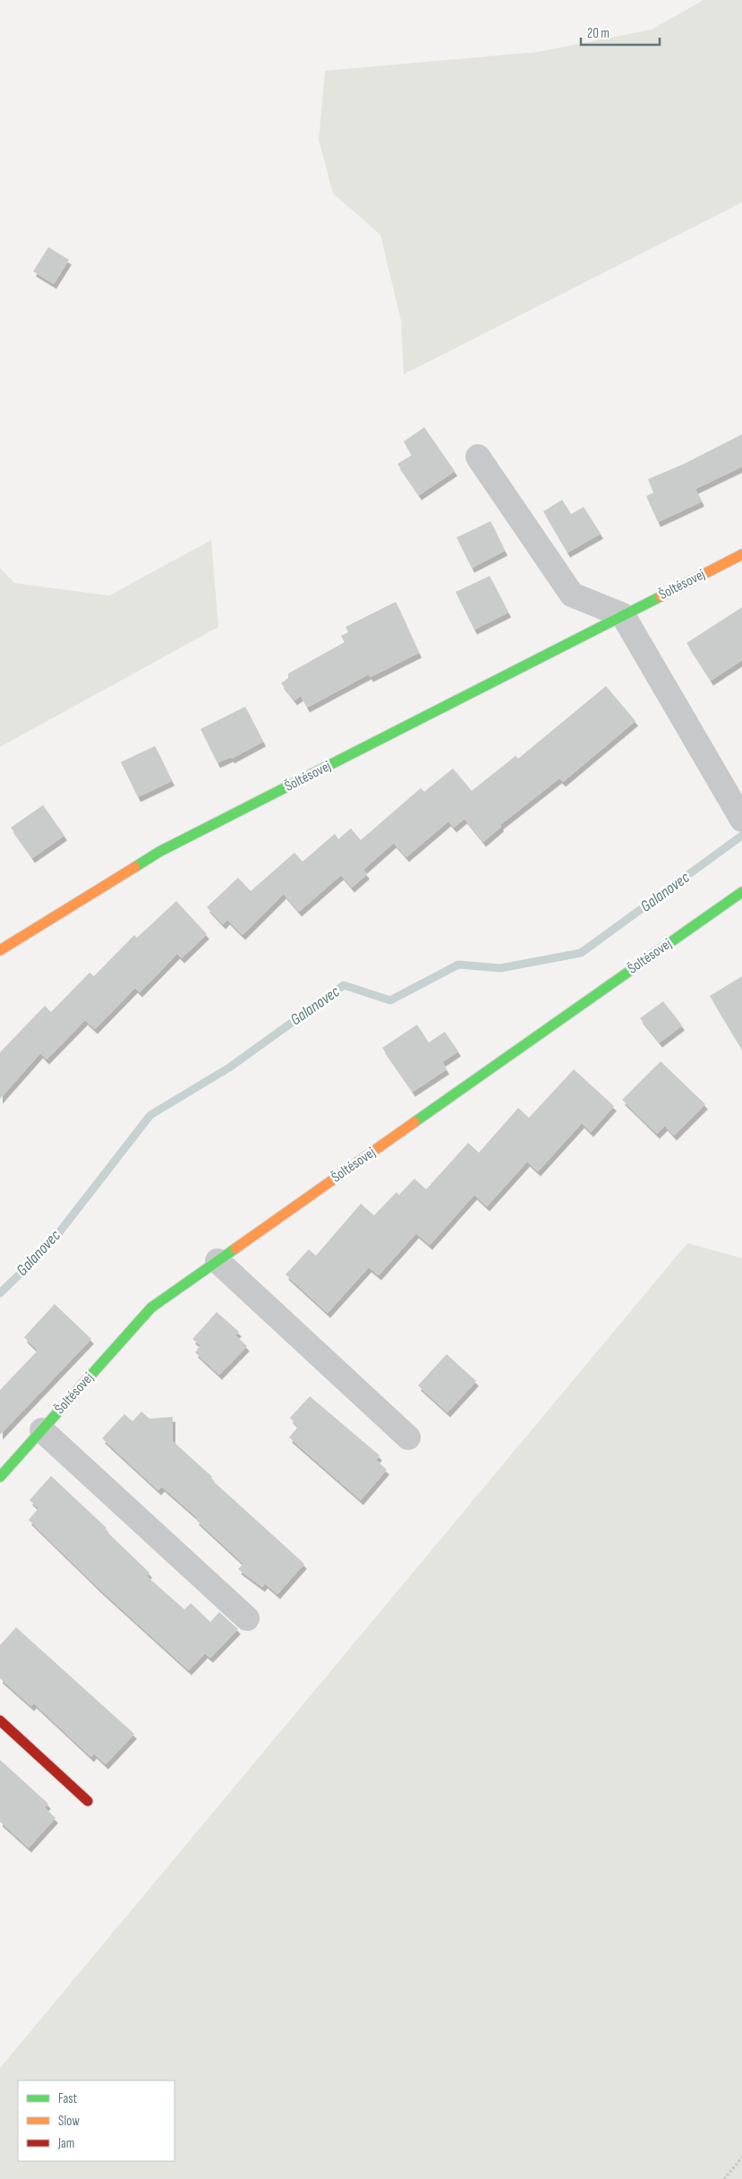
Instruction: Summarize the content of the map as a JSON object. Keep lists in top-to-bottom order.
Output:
{
  "streets": {
    "street": ["Šoltésovej"]
  },
  "water": ["Galanovec"],
  "legend": ["Fast", "Slow", "Jam"],
  "scale_bar": "20 m"
}
